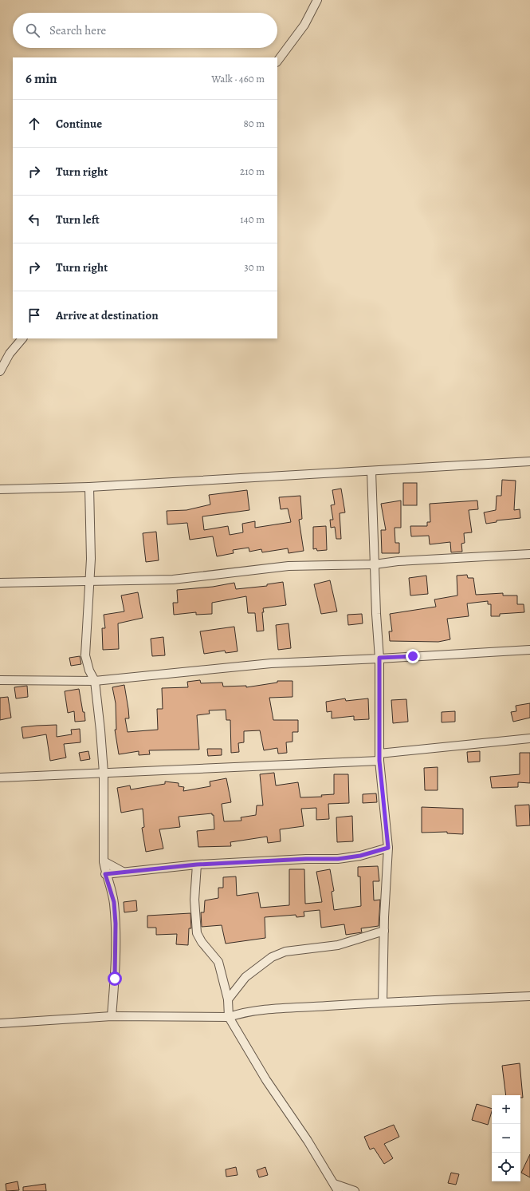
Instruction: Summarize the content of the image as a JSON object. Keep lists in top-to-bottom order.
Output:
{
  "page": {
    "search": "Search here",
    "heading": ["6 min", "Walk · 460 m"],
    "list": [
      ["Continue", "80 m"],
      ["Turn right", "210 m"],
      ["Turn left", "140 m"],
      ["Turn right", "30 m"],
      "Arrive at destination"
    ],
    "map_buttons": ["+", "−"]
  }
}
